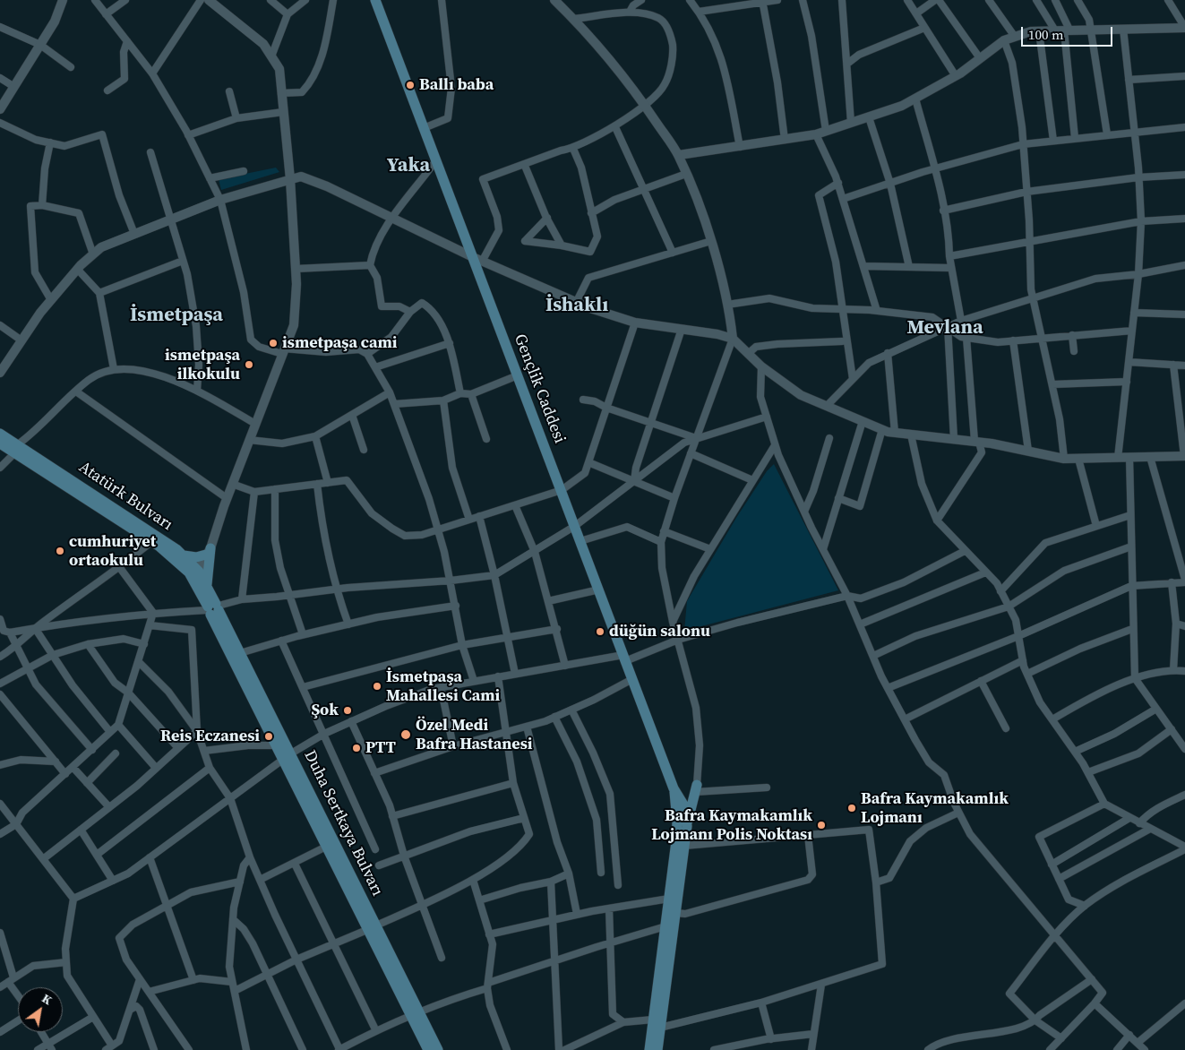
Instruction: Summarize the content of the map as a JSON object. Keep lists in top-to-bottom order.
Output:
{
  "streets": {
    "main road": ["Gençlik Caddesi", "Atatürk Bulvarı", "Duha Sertkaya Bulvarı"]
  },
  "crossings": [
    ["Atatürk Bulvarı", "Duha Sertkaya Bulvarı"]
  ],
  "districts": [
    "Yaka",
    "İshaklı",
    "İsmetpaşa",
    "Mevlana"
  ],
  "places": [
    "Ballı baba",
    "ismetpaşa cami",
    "ismetpaşa ilkokulu",
    "cumhuriyet ortaokulu",
    "düğün salonu",
    "İsmetpaşa Mahallesi Cami",
    "Şok",
    "Özel Medi Bafra Hastanesi",
    "Reis Eczanesi",
    "PTT",
    "Bafra Kaymakamlık Lojmanı",
    "Bafra Kaymakamlık Lojmanı Polis Noktası"
  ],
  "scale_bar": "100 m",
  "north": "top right"
}
